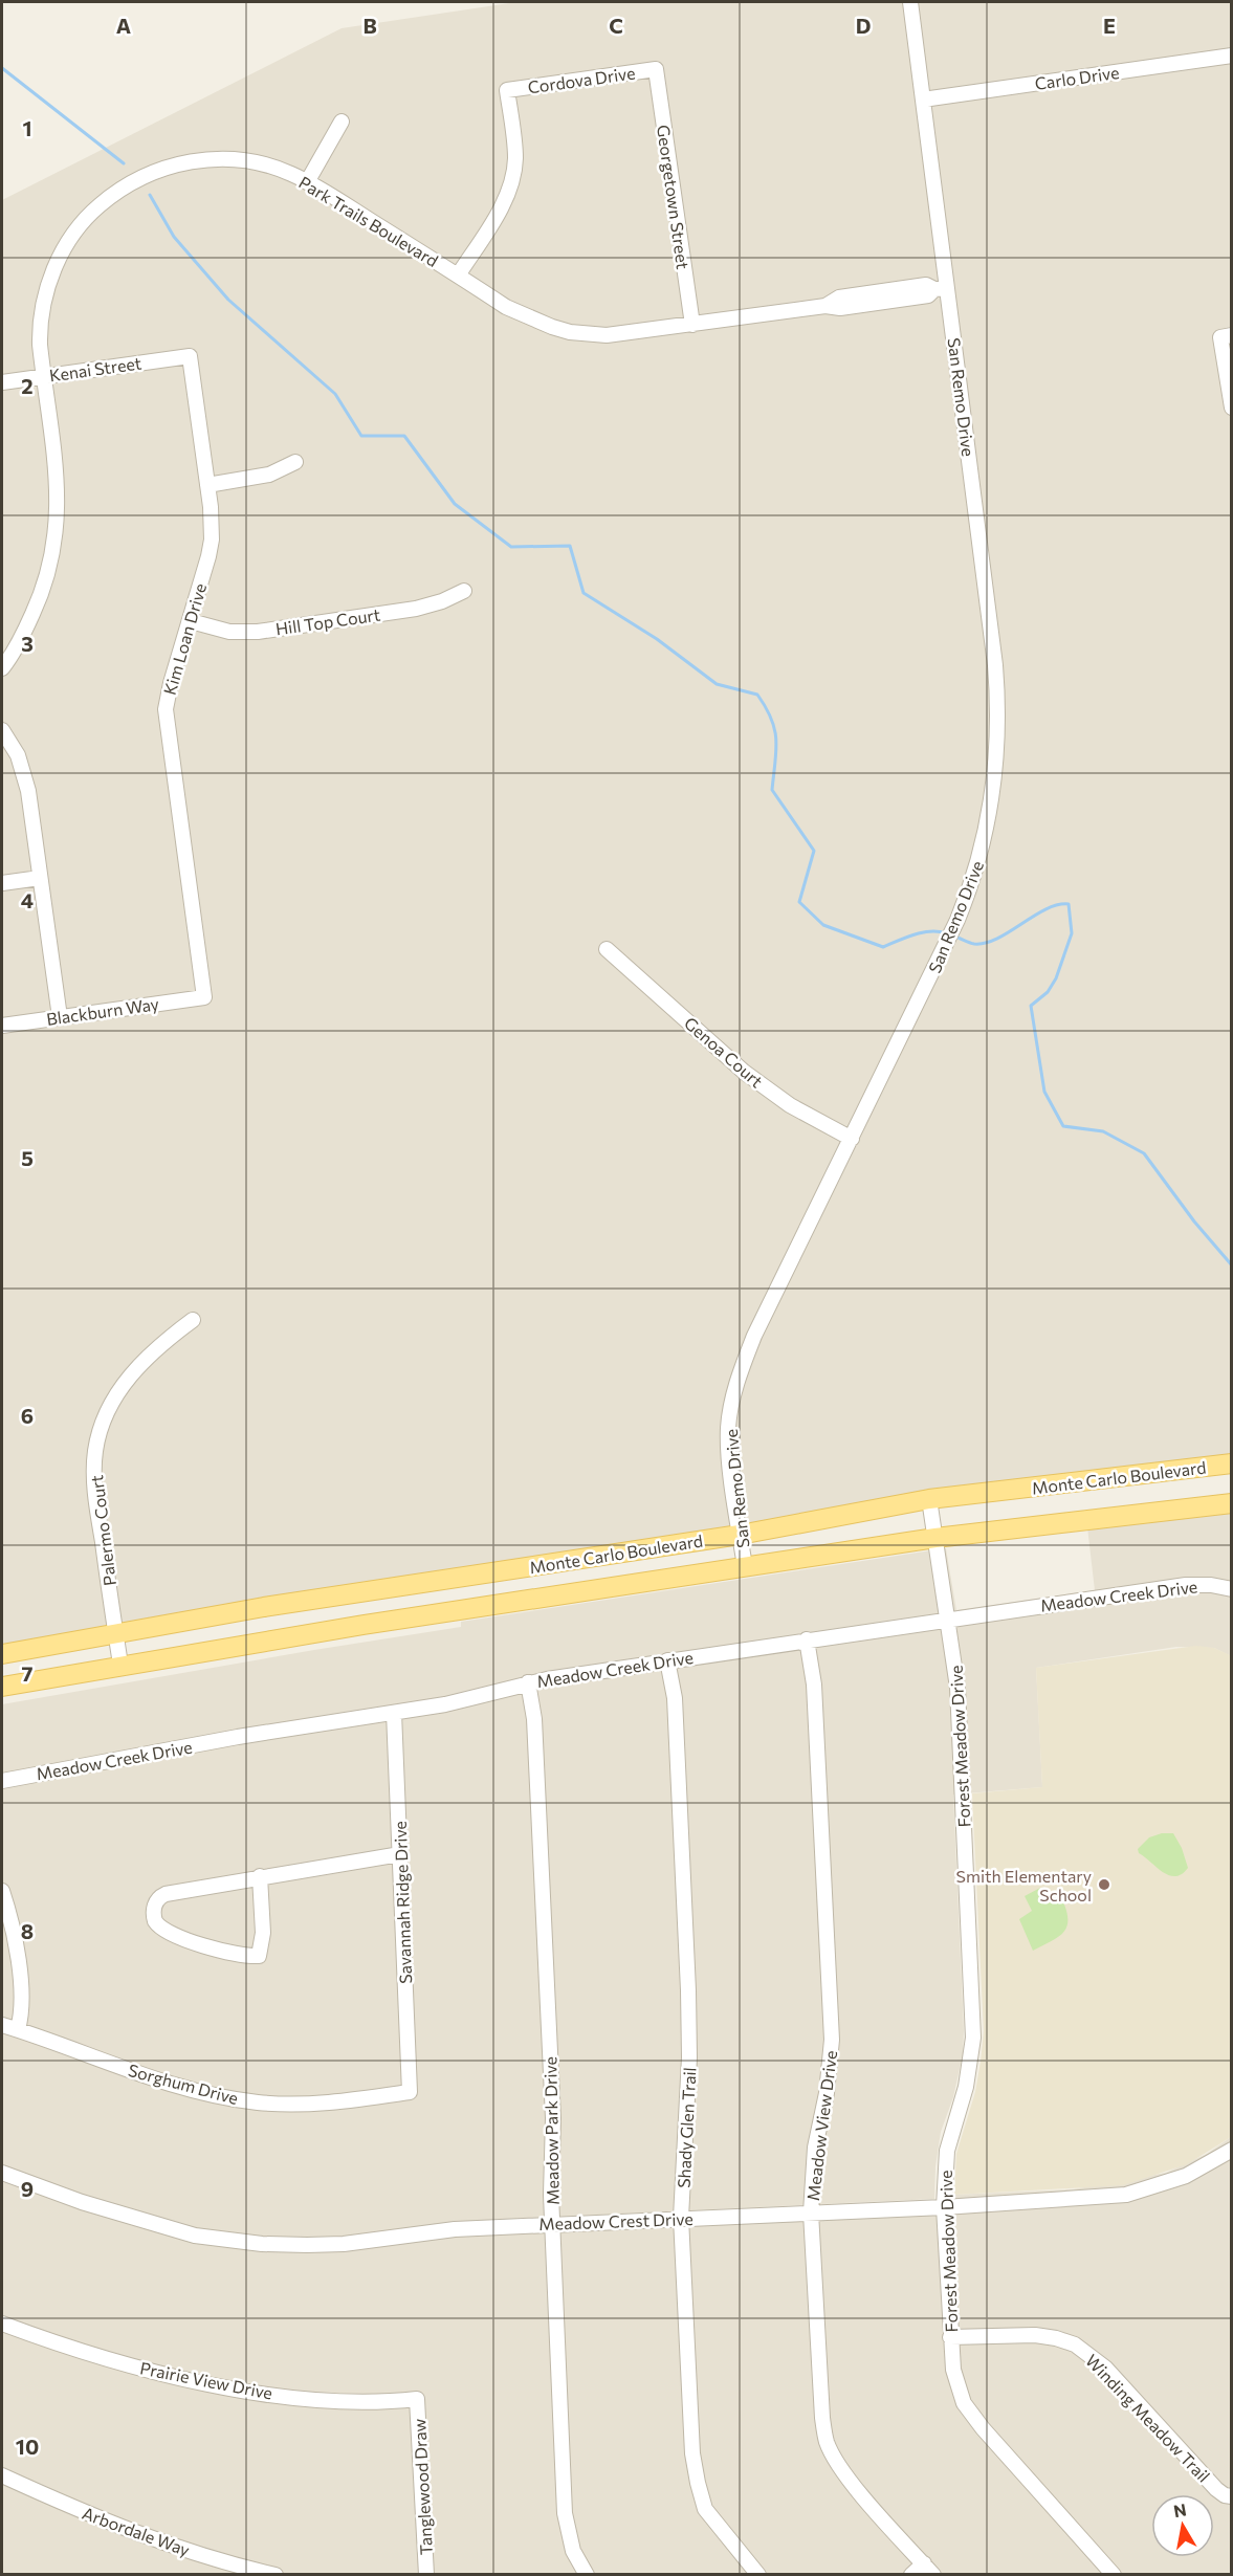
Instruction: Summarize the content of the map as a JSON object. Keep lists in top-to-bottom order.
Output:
{
  "streets": {
    "main road": ["Monte Carlo Boulevard"],
    "street": [
      "Carlo Drive",
      "Cordova Drive",
      "Georgetown Street",
      "Park Trails Boulevard",
      "Kenai Street",
      "San Remo Drive",
      "Hill Top Court",
      "Kim Loan Drive",
      "Blackburn Way",
      "Genoa Court",
      "Palermo Court",
      "Meadow Creek Drive",
      "Forest Meadow Drive",
      "Savannah Ridge Drive",
      "Sorghum Drive",
      "Meadow View Drive",
      "Shady Glen Trail",
      "Meadow Park Drive",
      "Meadow Crest Drive",
      "Prairie View Drive",
      "Winding Meadow Trail",
      "Tanglewood Draw",
      "Arbordale Way"
    ]
  },
  "crossings": [
    ["Carlo Drive", "San Remo Drive"],
    ["Cordova Drive", "Georgetown Street"],
    ["Cordova Drive", "Park Trails Boulevard"],
    ["Georgetown Street", "Park Trails Boulevard"],
    ["Park Trails Boulevard", "Kenai Street"],
    ["Park Trails Boulevard", "San Remo Drive"],
    ["Kenai Street", "Kim Loan Drive"],
    ["San Remo Drive", "Genoa Court"],
    ["San Remo Drive", "Monte Carlo Boulevard"],
    ["Hill Top Court", "Kim Loan Drive"],
    ["Kim Loan Drive", "Blackburn Way"],
    ["Monte Carlo Boulevard", "Palermo Court"],
    ["Monte Carlo Boulevard", "Forest Meadow Drive"],
    ["Meadow Creek Drive", "Forest Meadow Drive"],
    ["Meadow Creek Drive", "Savannah Ridge Drive"],
    ["Meadow Creek Drive", "Meadow View Drive"],
    ["Meadow Creek Drive", "Shady Glen Trail"],
    ["Meadow Creek Drive", "Meadow Park Drive"],
    ["Forest Meadow Drive", "Meadow Crest Drive"],
    ["Forest Meadow Drive", "Winding Meadow Trail"],
    ["Savannah Ridge Drive", "Sorghum Drive"],
    ["Meadow View Drive", "Meadow Crest Drive"],
    ["Shady Glen Trail", "Meadow Crest Drive"],
    ["Meadow Park Drive", "Meadow Crest Drive"],
    ["Prairie View Drive", "Tanglewood Draw"]
  ],
  "places": ["Smith Elementary School"],
  "north": "top",
  "grid": {
    "columns": [
      "A",
      "B",
      "C",
      "D",
      "E"
    ],
    "rows": [
      "1",
      "2",
      "3",
      "4",
      "5",
      "6",
      "7",
      "8",
      "9",
      "10"
    ]
  }
}
